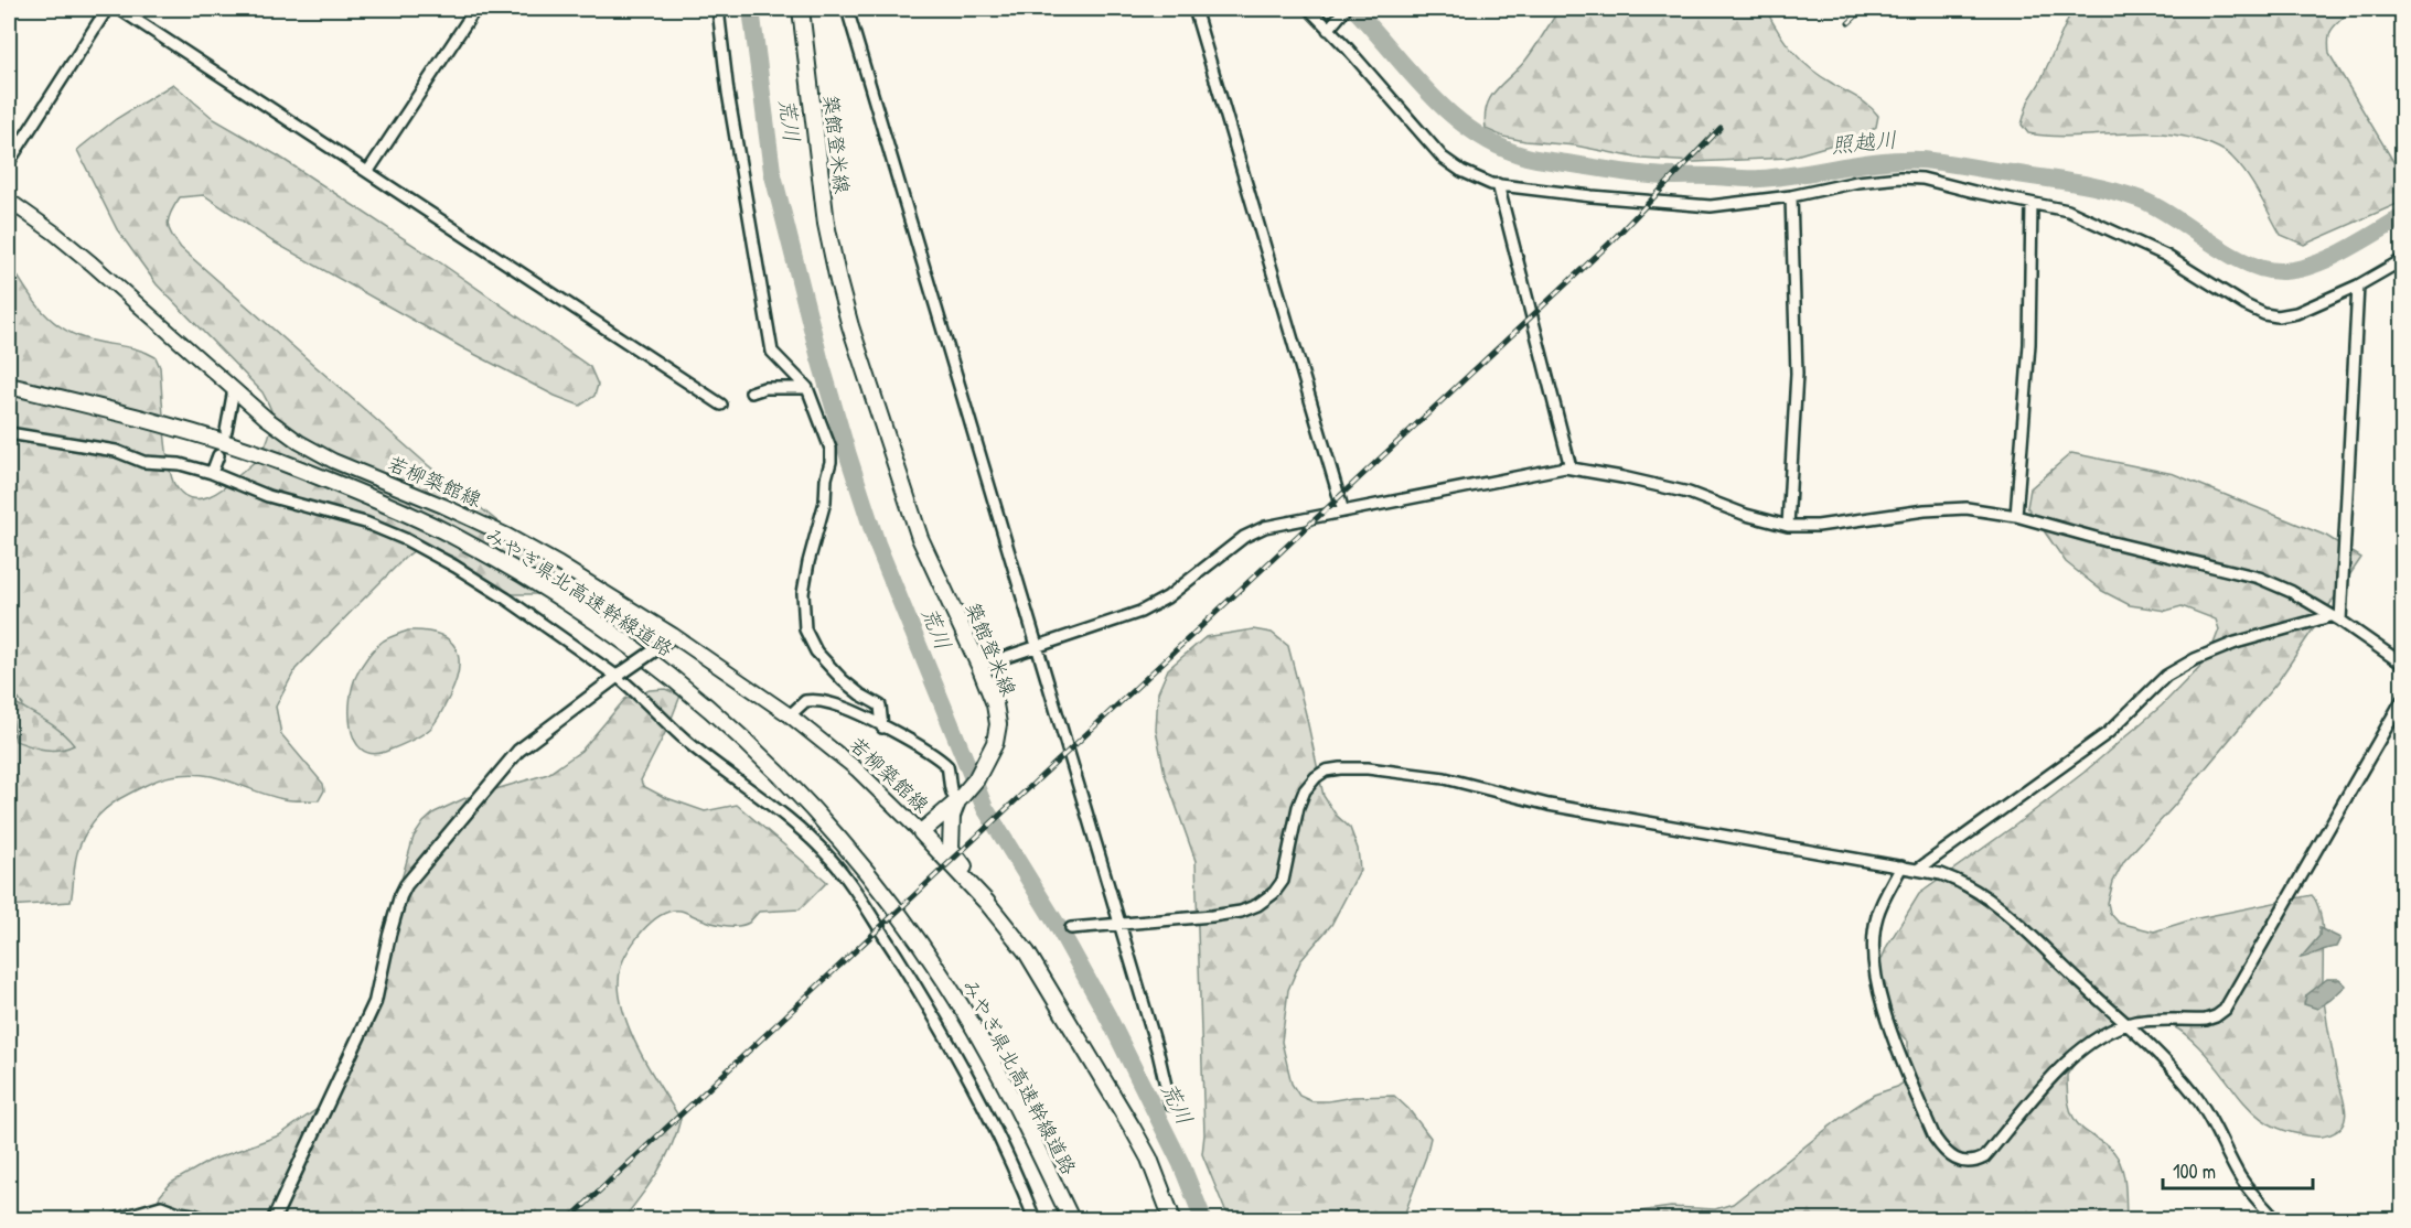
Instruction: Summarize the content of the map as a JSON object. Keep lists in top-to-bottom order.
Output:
{
  "streets": {
    "main road": ["築館登米線", "若柳築館線", "みやぎ県北高速幹線道路"]
  },
  "crossings": [
    ["築館登米線", "若柳築館線"]
  ],
  "water": ["荒川", "照越川"],
  "scale_bar": "100 m"
}
